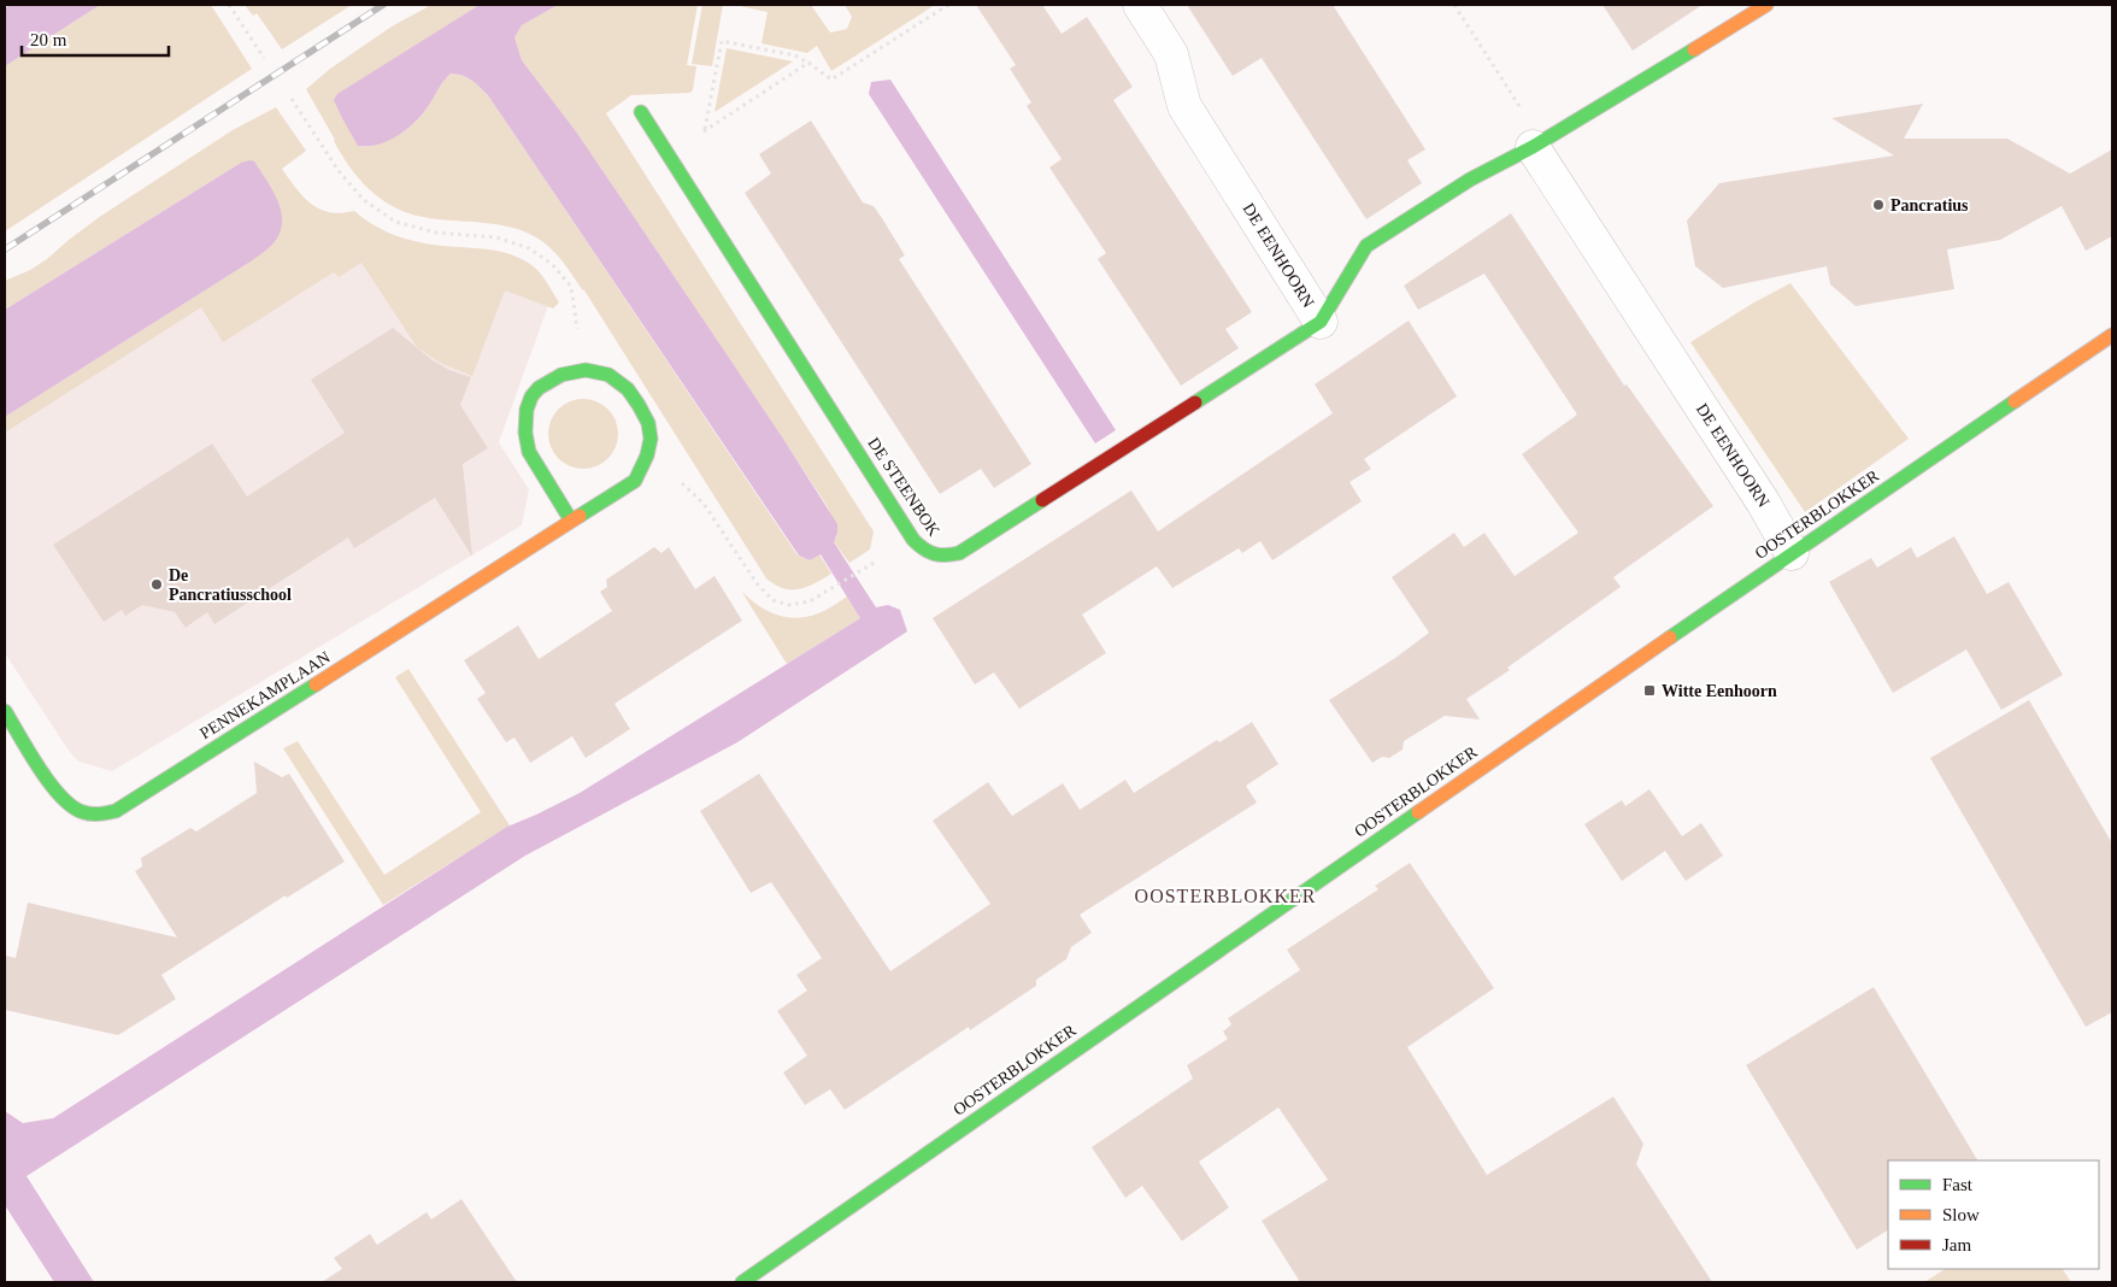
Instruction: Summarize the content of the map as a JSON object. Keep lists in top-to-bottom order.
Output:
{
  "streets": {
    "street": [
      "DE EENHOORN",
      "DE STEENBOK",
      "OOSTERBLOKKER",
      "PENNEKAMPLAAN"
    ]
  },
  "crossings": [
    ["DE EENHOORN", "DE STEENBOK"],
    ["DE EENHOORN", "OOSTERBLOKKER"]
  ],
  "districts": ["OOSTERBLOKKER"],
  "places": {
    "other": ["Pancratius", "De Pancratiusschool"],
    "transit": ["Witte Eenhoorn"]
  },
  "legend": ["Fast", "Slow", "Jam"],
  "scale_bar": "20 m"
}
